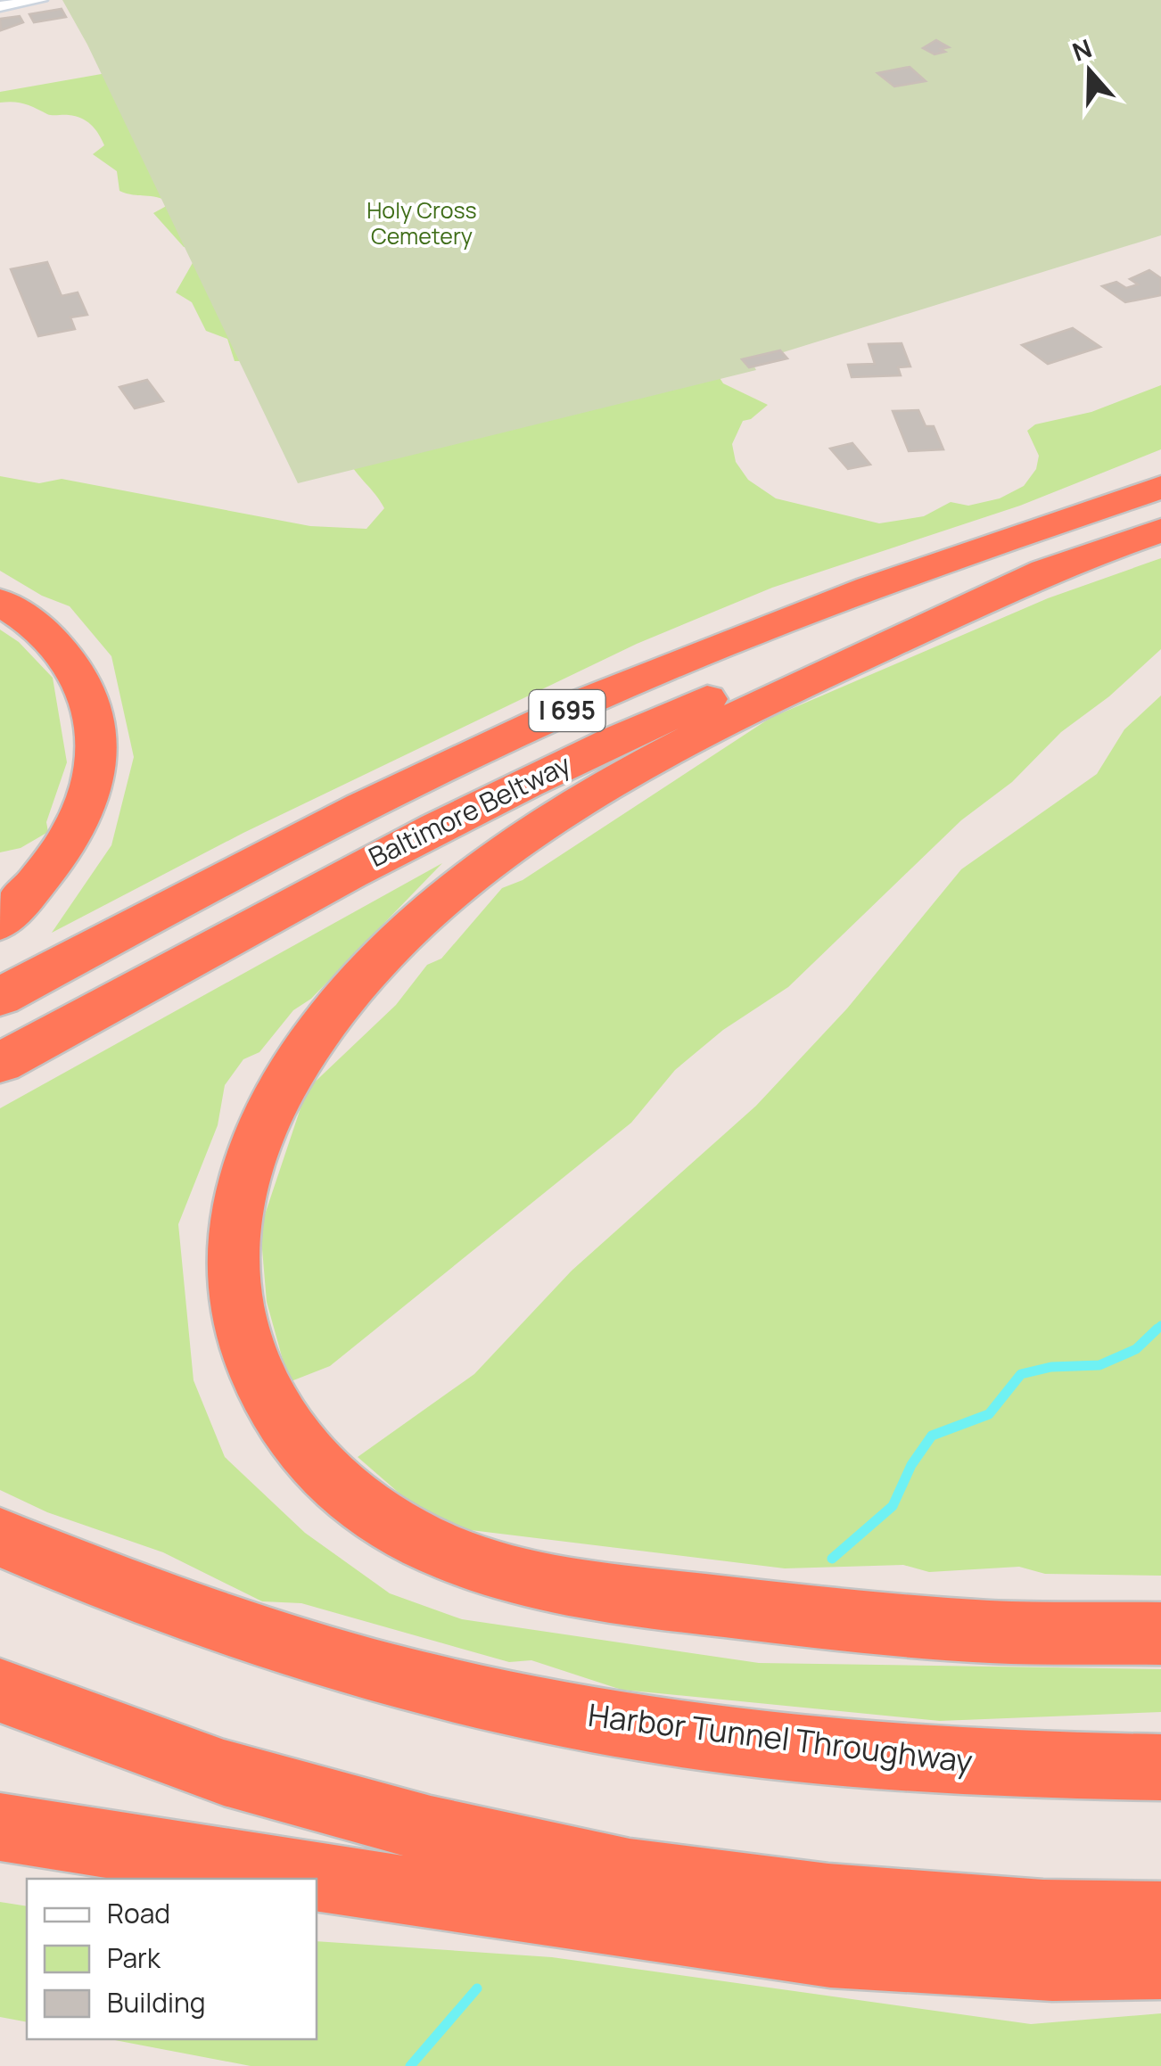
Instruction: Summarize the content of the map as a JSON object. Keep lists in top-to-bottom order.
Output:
{
  "streets": {
    "highway": ["I 695", "Baltimore Beltway", "Harbor Tunnel Throughway"]
  },
  "parks": ["Holy Cross Cemetery"],
  "legend": ["Road", "Park", "Building"],
  "north": "top"
}
